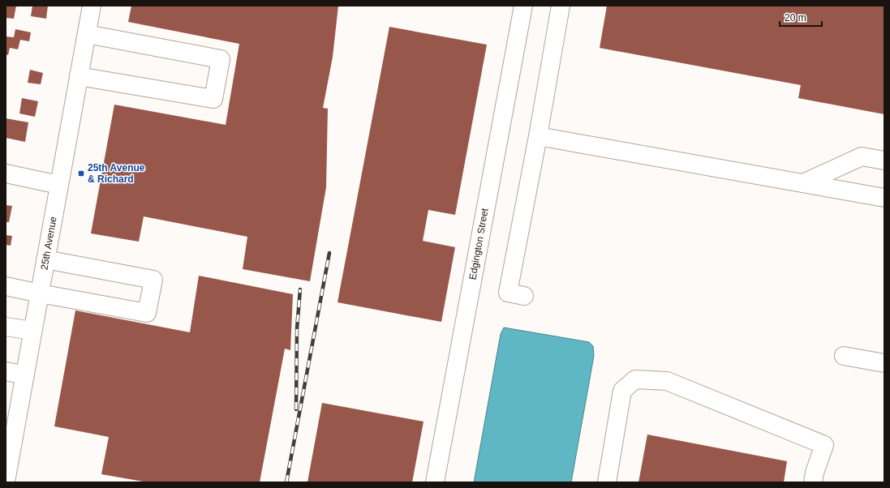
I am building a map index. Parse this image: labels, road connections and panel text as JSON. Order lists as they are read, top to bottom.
{
  "streets": {
    "street": ["25th Avenue", "Edgington Street"]
  },
  "places": {
    "transit": ["25th Avenue & Richard"]
  },
  "scale_bar": "20 m"
}
